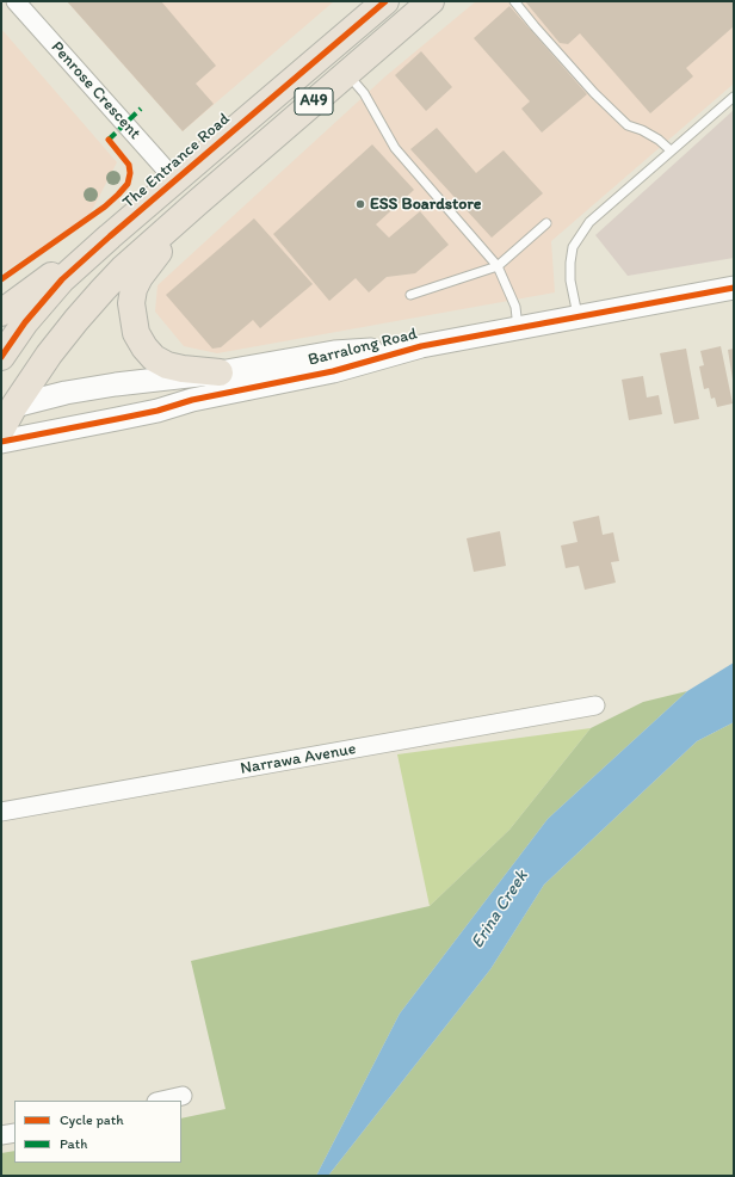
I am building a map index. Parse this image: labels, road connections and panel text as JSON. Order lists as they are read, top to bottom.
{
  "streets": {
    "highway": ["A49", "The Entrance Road"],
    "street": ["Penrose Crescent", "Barralong Road", "Narrawa Avenue"]
  },
  "crossings": [
    ["Penrose Crescent", "The Entrance Road"],
    ["A49", "Barralong Road"]
  ],
  "water": ["Erina Creek"],
  "places": ["ESS Boardstore"],
  "legend": ["Cycle path", "Path"]
}
